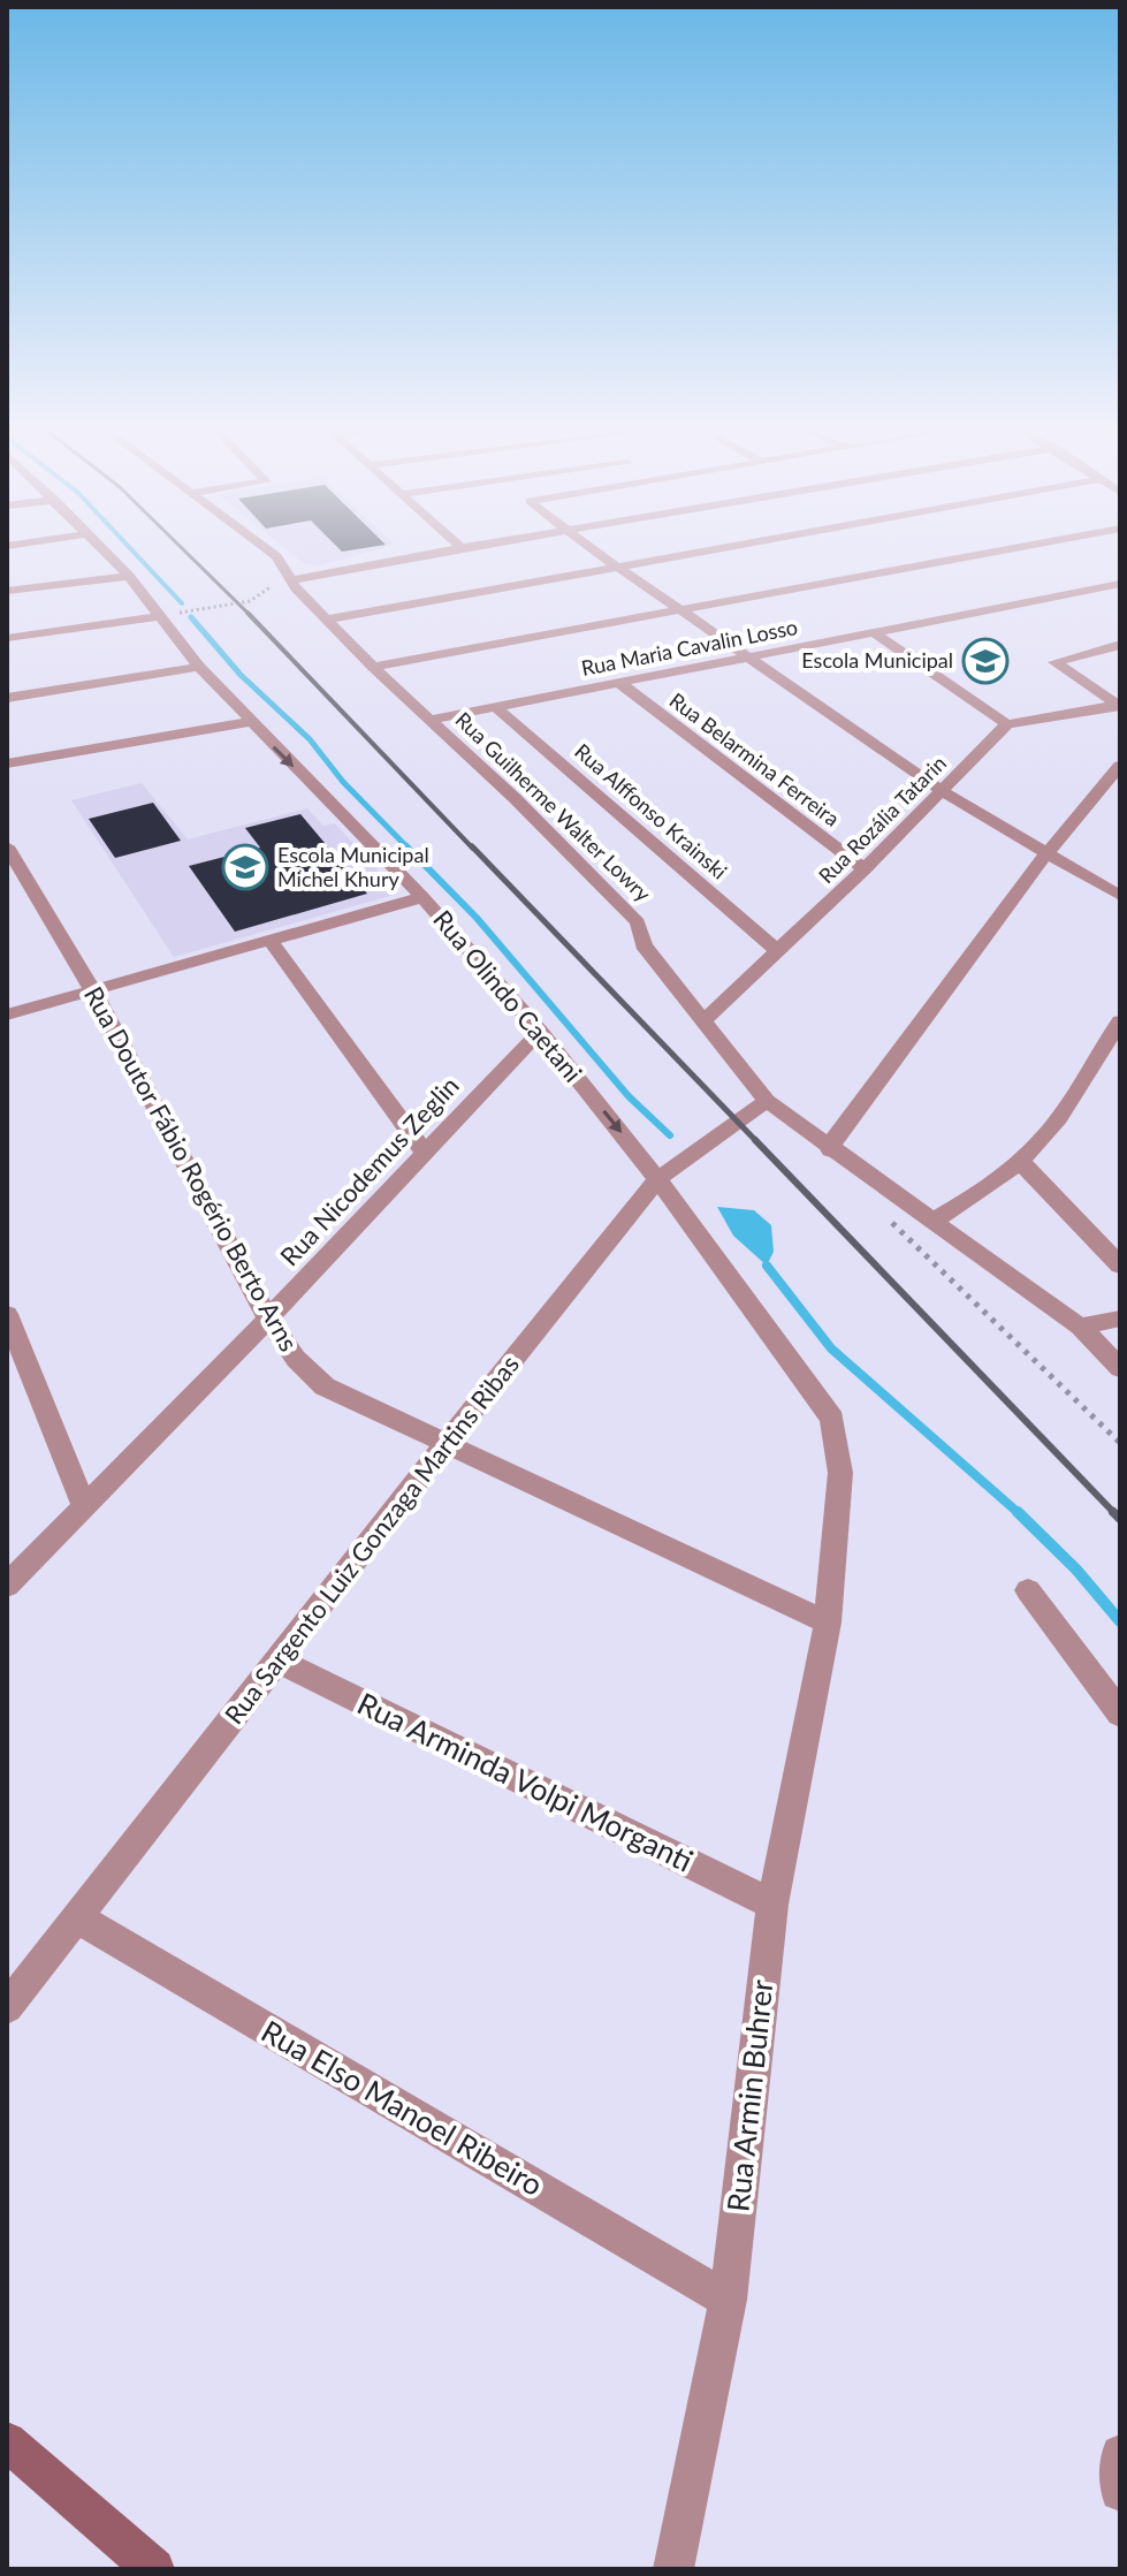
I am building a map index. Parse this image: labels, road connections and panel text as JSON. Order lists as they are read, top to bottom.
{
  "streets": {
    "street": [
      "Rua Maria Cavalin Losso",
      "Rua Belarmina Ferreira",
      "Rua Guilherme Walter Lowry",
      "Rua Alffonso Krainski",
      "Rua Rozália Tatarin",
      "Rua Olindo Caetani",
      "Rua Doutor Fábio Rogério Berto Arns",
      "Rua Nicodemus Zeglin",
      "Rua Sargento Luiz Gonzaga Martins Ribas",
      "Rua Arminda Volpi Morganti",
      "Rua Armin Buhrer",
      "Rua Elso Manoel Ribeiro"
    ]
  },
  "crossings": [
    ["Rua Maria Cavalin Losso", "Rua Belarmina Ferreira"],
    ["Rua Maria Cavalin Losso", "Rua Guilherme Walter Lowry"],
    ["Rua Maria Cavalin Losso", "Rua Alffonso Krainski"],
    ["Rua Belarmina Ferreira", "Rua Rozália Tatarin"],
    ["Rua Guilherme Walter Lowry", "Rua Rozália Tatarin"],
    ["Rua Guilherme Walter Lowry", "Rua Sargento Luiz Gonzaga Martins Ribas"],
    ["Rua Alffonso Krainski", "Rua Rozália Tatarin"],
    ["Rua Olindo Caetani", "Rua Doutor Fábio Rogério Berto Arns"],
    ["Rua Olindo Caetani", "Rua Nicodemus Zeglin"],
    ["Rua Olindo Caetani", "Rua Sargento Luiz Gonzaga Martins Ribas"],
    ["Rua Olindo Caetani", "Rua Armin Buhrer"],
    ["Rua Doutor Fábio Rogério Berto Arns", "Rua Nicodemus Zeglin"],
    ["Rua Doutor Fábio Rogério Berto Arns", "Rua Sargento Luiz Gonzaga Martins Ribas"],
    ["Rua Doutor Fábio Rogério Berto Arns", "Rua Armin Buhrer"],
    ["Rua Sargento Luiz Gonzaga Martins Ribas", "Rua Arminda Volpi Morganti"],
    ["Rua Sargento Luiz Gonzaga Martins Ribas", "Rua Elso Manoel Ribeiro"],
    ["Rua Arminda Volpi Morganti", "Rua Armin Buhrer"],
    ["Rua Armin Buhrer", "Rua Elso Manoel Ribeiro"]
  ],
  "places": {
    "school or university": ["Escola Municipal", "Escola Municipal Michel Khury"]
  }
}
